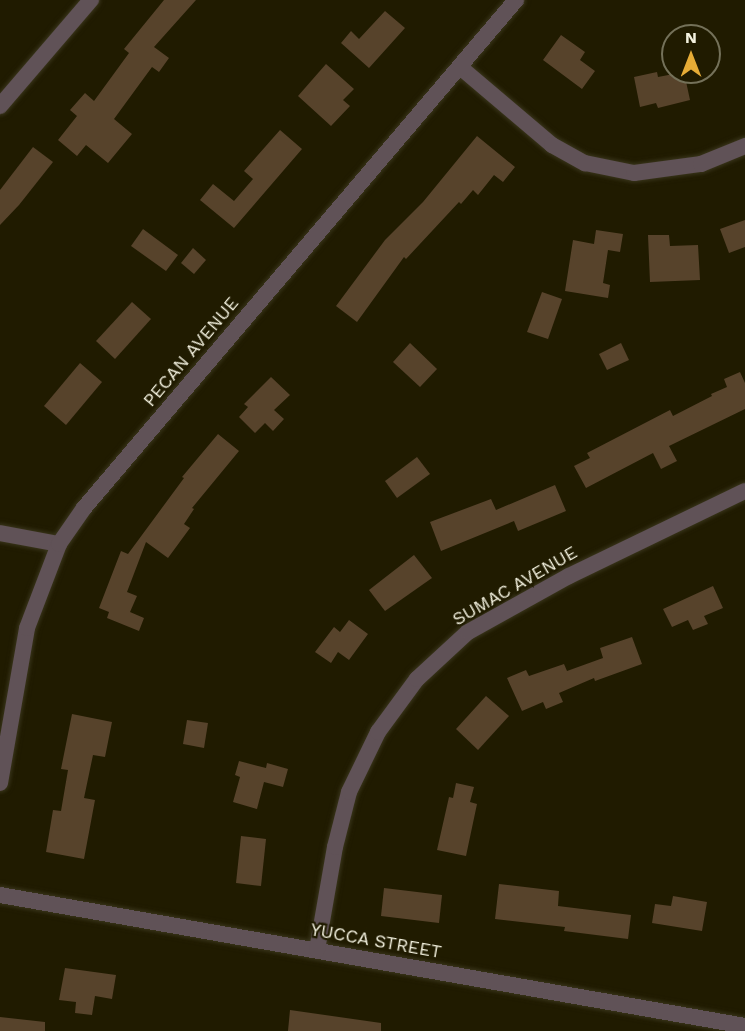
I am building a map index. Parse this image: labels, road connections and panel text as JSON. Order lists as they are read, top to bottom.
{
  "streets": {
    "street": ["PECAN AVENUE", "SUMAC AVENUE", "YUCCA STREET"]
  },
  "crossings": [
    ["SUMAC AVENUE", "YUCCA STREET"]
  ],
  "north": "top"
}
